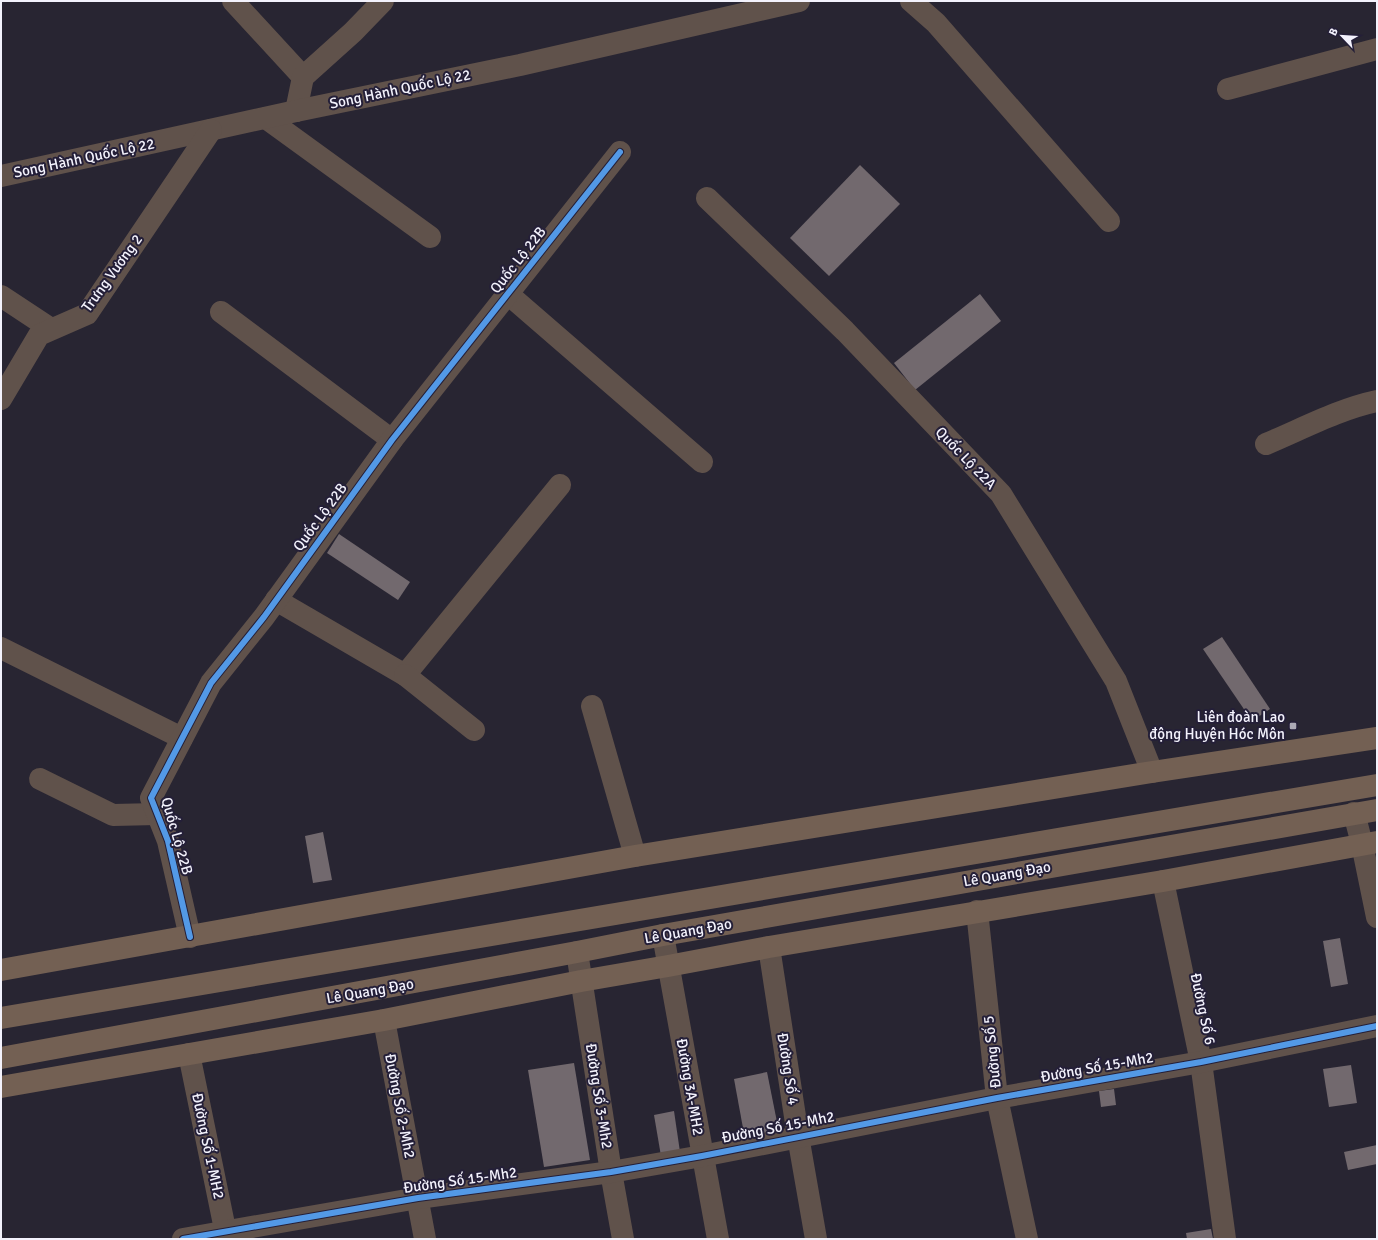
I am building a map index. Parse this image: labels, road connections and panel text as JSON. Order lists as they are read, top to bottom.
{
  "streets": {
    "highway": ["Lê Quang Đạo"],
    "street": [
      "Song Hành Quốc Lộ 22",
      "Quốc Lộ 22B",
      "Trưng Vương 2",
      "Quốc Lộ 22A",
      "Đường Số 6",
      "Đường Số 5",
      "Đường Số 15-Mh2",
      "Đường Số 4",
      "Đường 3A-MH2",
      "Đường Số 3-Mh2",
      "Đường Số 2-Mh2",
      "Đường Số 1-MH2"
    ]
  },
  "crossings": [
    ["Song Hành Quốc Lộ 22", "Trưng Vương 2"],
    ["Lê Quang Đạo", "Đường Số 6"],
    ["Lê Quang Đạo", "Đường Số 5"],
    ["Lê Quang Đạo", "Đường Số 4"],
    ["Lê Quang Đạo", "Đường 3A-MH2"],
    ["Lê Quang Đạo", "Đường Số 3-Mh2"],
    ["Lê Quang Đạo", "Đường Số 2-Mh2"],
    ["Lê Quang Đạo", "Đường Số 1-MH2"],
    ["Đường Số 6", "Đường Số 15-Mh2"],
    ["Đường Số 5", "Đường Số 15-Mh2"],
    ["Đường Số 15-Mh2", "Đường Số 4"],
    ["Đường Số 15-Mh2", "Đường 3A-MH2"],
    ["Đường Số 15-Mh2", "Đường Số 3-Mh2"],
    ["Đường Số 15-Mh2", "Đường Số 2-Mh2"],
    ["Đường Số 15-Mh2", "Đường Số 1-MH2"]
  ],
  "places": {
    "transit": ["Liên đoàn Lao động Huyện Hóc Môn"]
  },
  "north": "top left"
}
